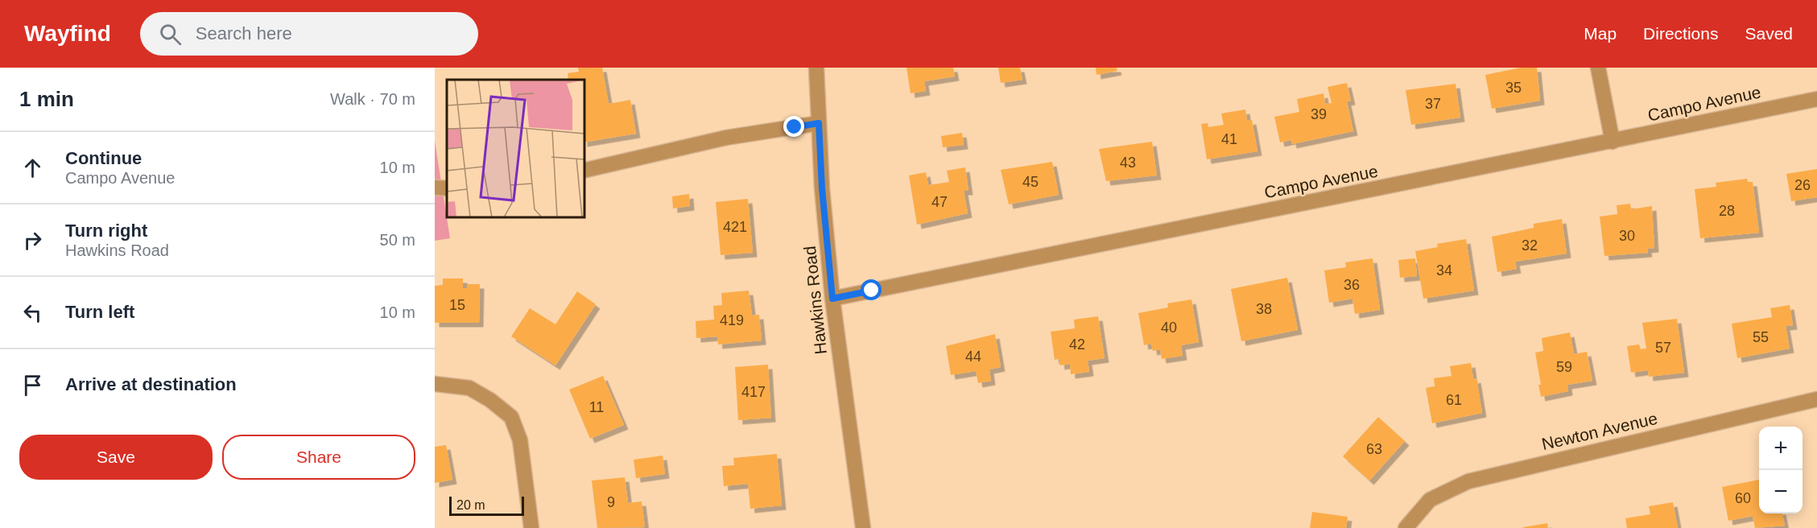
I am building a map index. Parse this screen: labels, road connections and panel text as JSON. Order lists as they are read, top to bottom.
{
  "streets": {
    "street": ["Campo Avenue", "Hawkins Road", "Newton Avenue"]
  },
  "crossings": [
    ["Campo Avenue", "Hawkins Road"]
  ],
  "house_numbers": [
    "35",
    "37",
    "39",
    "41",
    "43",
    "45",
    "26",
    "47",
    "28",
    "421",
    "30",
    "32",
    "34",
    "36",
    "15",
    "38",
    "419",
    "40",
    "55",
    "42",
    "57",
    "44",
    "59",
    "417",
    "61",
    "11",
    "63",
    "60",
    "9"
  ],
  "scale_bar": "20 m",
  "page": {
    "header": "Wayfind",
    "search": "Search here",
    "nav": ["Map", "Directions", "Saved"],
    "heading": ["1 min", "Walk · 70 m"],
    "list": [
      ["Continue", "Campo Avenue", "10 m"],
      ["Turn right", "Hawkins Road", "50 m"],
      ["Turn left", "10 m"],
      "Arrive at destination"
    ],
    "buttons": ["Save", "Share"],
    "map_buttons": ["+", "−"],
    "scale": "20 m"
  }
}
